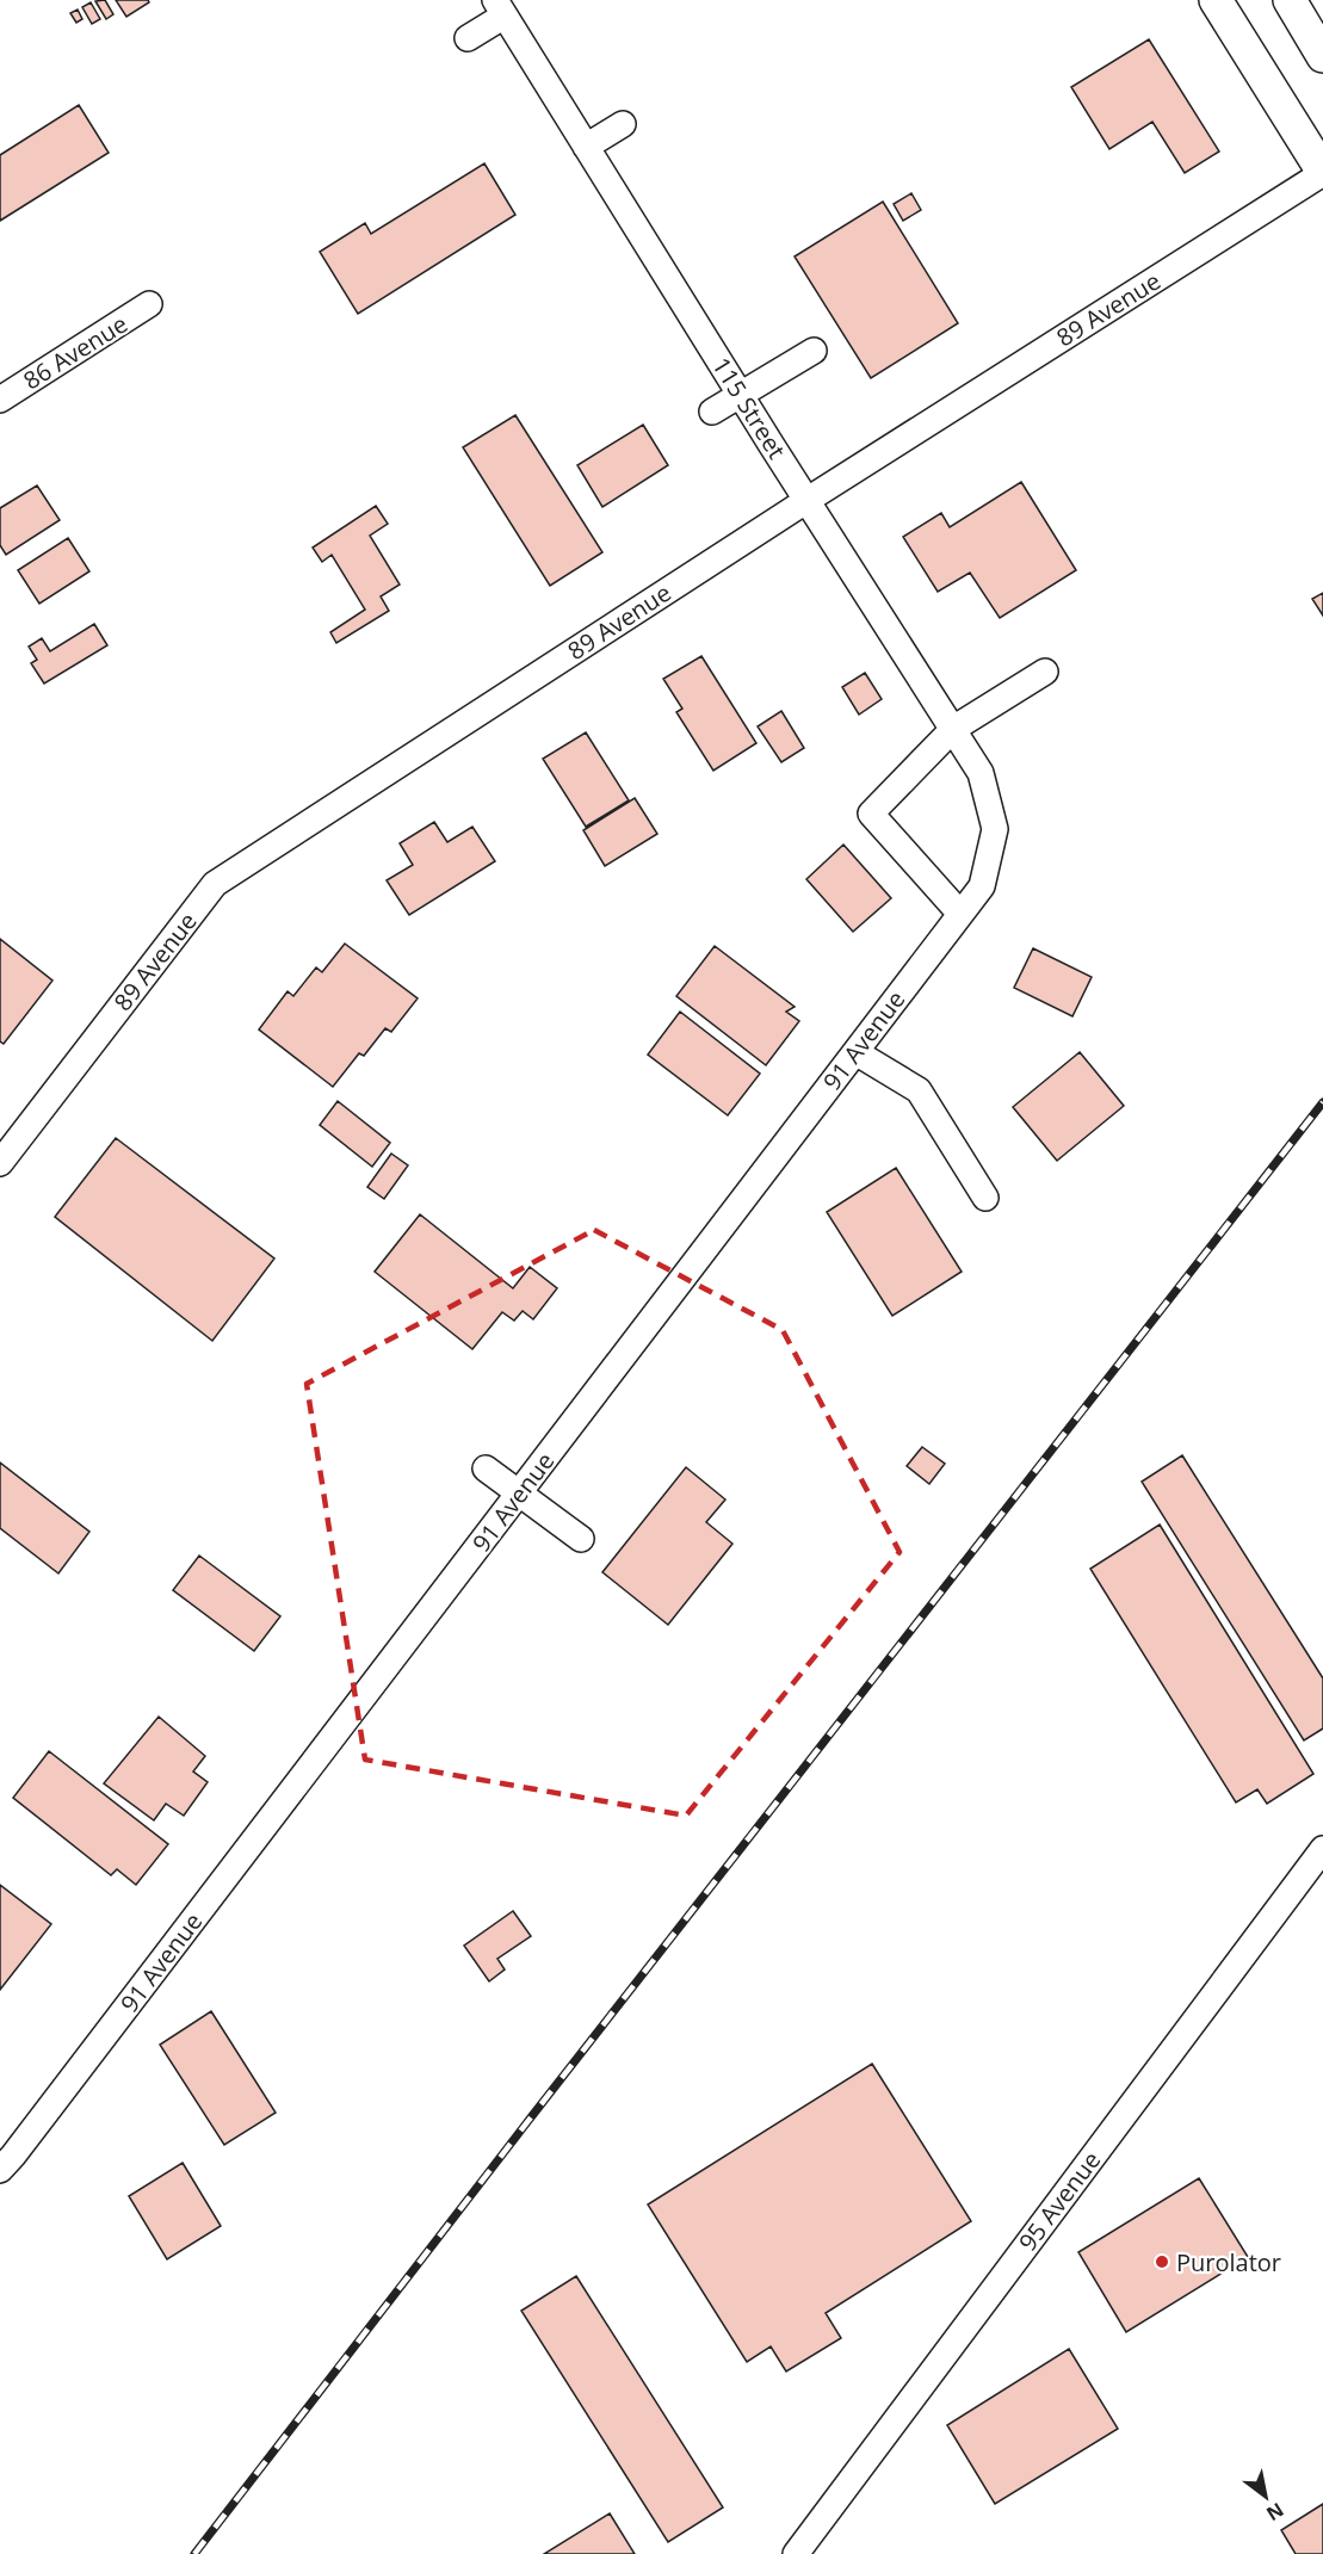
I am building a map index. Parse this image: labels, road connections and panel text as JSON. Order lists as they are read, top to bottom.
{
  "streets": {
    "street": [
      "89 Avenue",
      "86 Avenue",
      "115 Street",
      "91 Avenue",
      "95 Avenue"
    ]
  },
  "crossings": [
    ["89 Avenue", "115 Street"],
    ["115 Street", "91 Avenue"]
  ],
  "places": ["Purolator"],
  "north": "bottom right"
}
